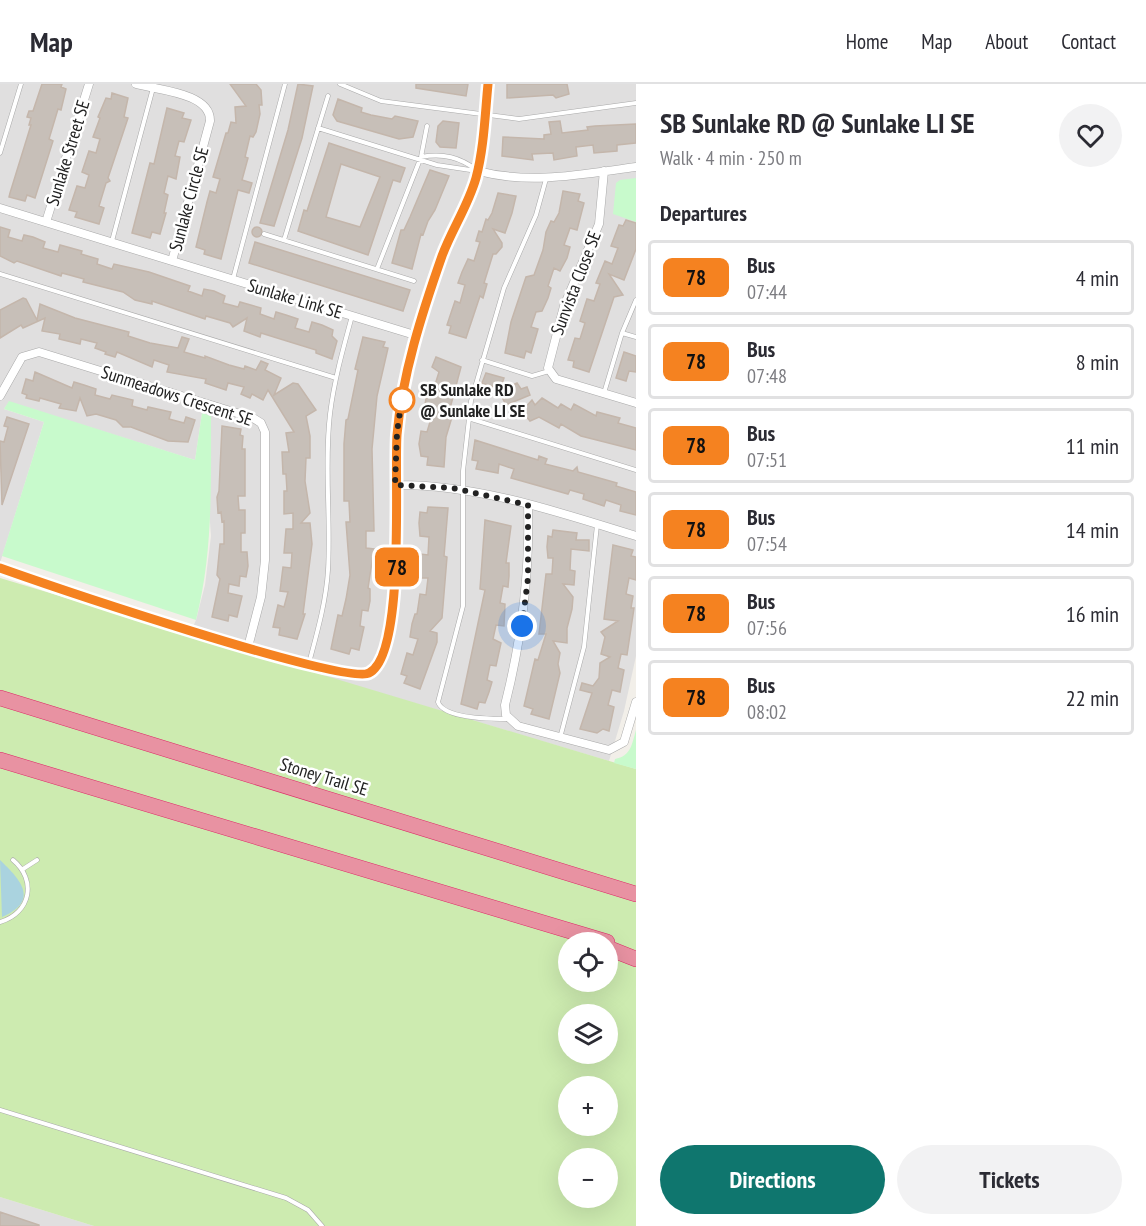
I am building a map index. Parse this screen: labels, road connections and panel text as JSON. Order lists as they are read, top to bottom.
{
  "streets": {
    "highway": ["Stoney Trail SE"],
    "street": [
      "Sunlake Street SE",
      "Sunlake Circle SE",
      "Sunvista Close SE",
      "Sunlake Link SE",
      "Sunmeadows Crescent SE"
    ]
  },
  "crossings": [
    ["Sunlake Street SE", "Sunlake Circle SE"],
    ["Sunlake Circle SE", "Sunlake Link SE"]
  ],
  "places": ["SB Sunlake RD @ Sunlake LI SE"],
  "lines": ["bus line 78"],
  "page": {
    "header": "Map",
    "nav": [
      "Home",
      "Map",
      "About",
      "Contact"
    ],
    "on_map": "78",
    "heading": [
      ["SB Sunlake RD @ Sunlake LI SE", "Walk · 4 min · 250 m"],
      "Departures"
    ],
    "list": [
      {
        "mark": "78",
        "name": "Bus",
        "note": "07:44",
        "value": "4 min"
      },
      {
        "mark": "78",
        "name": "Bus",
        "note": "07:48",
        "value": "8 min"
      },
      {
        "mark": "78",
        "name": "Bus",
        "note": "07:51",
        "value": "11 min"
      },
      {
        "mark": "78",
        "name": "Bus",
        "note": "07:54",
        "value": "14 min"
      },
      {
        "mark": "78",
        "name": "Bus",
        "note": "07:56",
        "value": "16 min"
      },
      {
        "mark": "78",
        "name": "Bus",
        "note": "08:02",
        "value": "22 min"
      }
    ],
    "map_buttons": ["+", "−"],
    "buttons": ["Directions", "Tickets"]
  }
}
